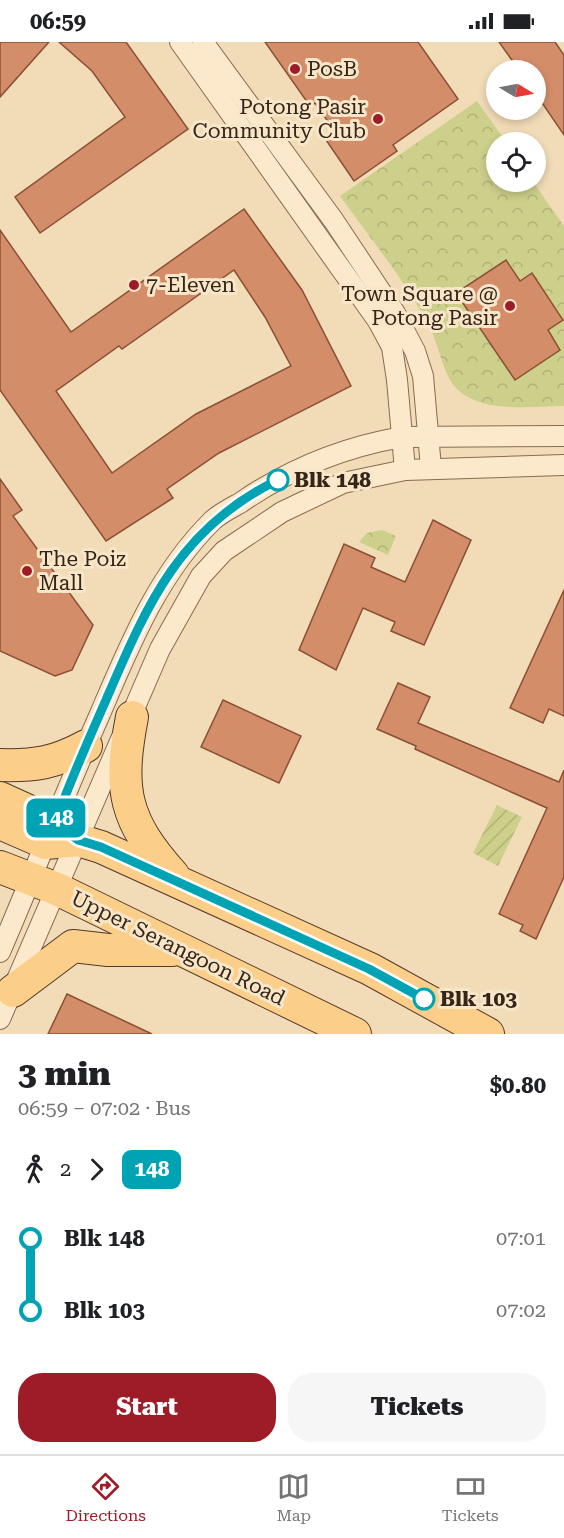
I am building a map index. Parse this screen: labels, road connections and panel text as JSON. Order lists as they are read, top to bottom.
{
  "streets": {
    "main road": ["Upper Serangoon Road"]
  },
  "places": [
    "PosB",
    "Potong Pasir Community Club",
    "7-Eleven",
    "Town Square @ Potong Pasir",
    "Blk 148",
    "The Poiz Mall",
    "Blk 103"
  ],
  "lines": ["bus line 148"],
  "north": "right",
  "page": {
    "status": "06:59",
    "on_map": "148",
    "heading": ["3 min", "06:59 – 07:02 · Bus", "$0.80"],
    "legs": ["2", "148"],
    "list": [
      {
        "name": "Blk 148",
        "value": "07:01"
      },
      {
        "name": "Blk 103",
        "value": "07:02"
      }
    ],
    "buttons": ["Start", "Tickets"],
    "tabs": ["Directions", "Map", "Tickets"]
  }
}
